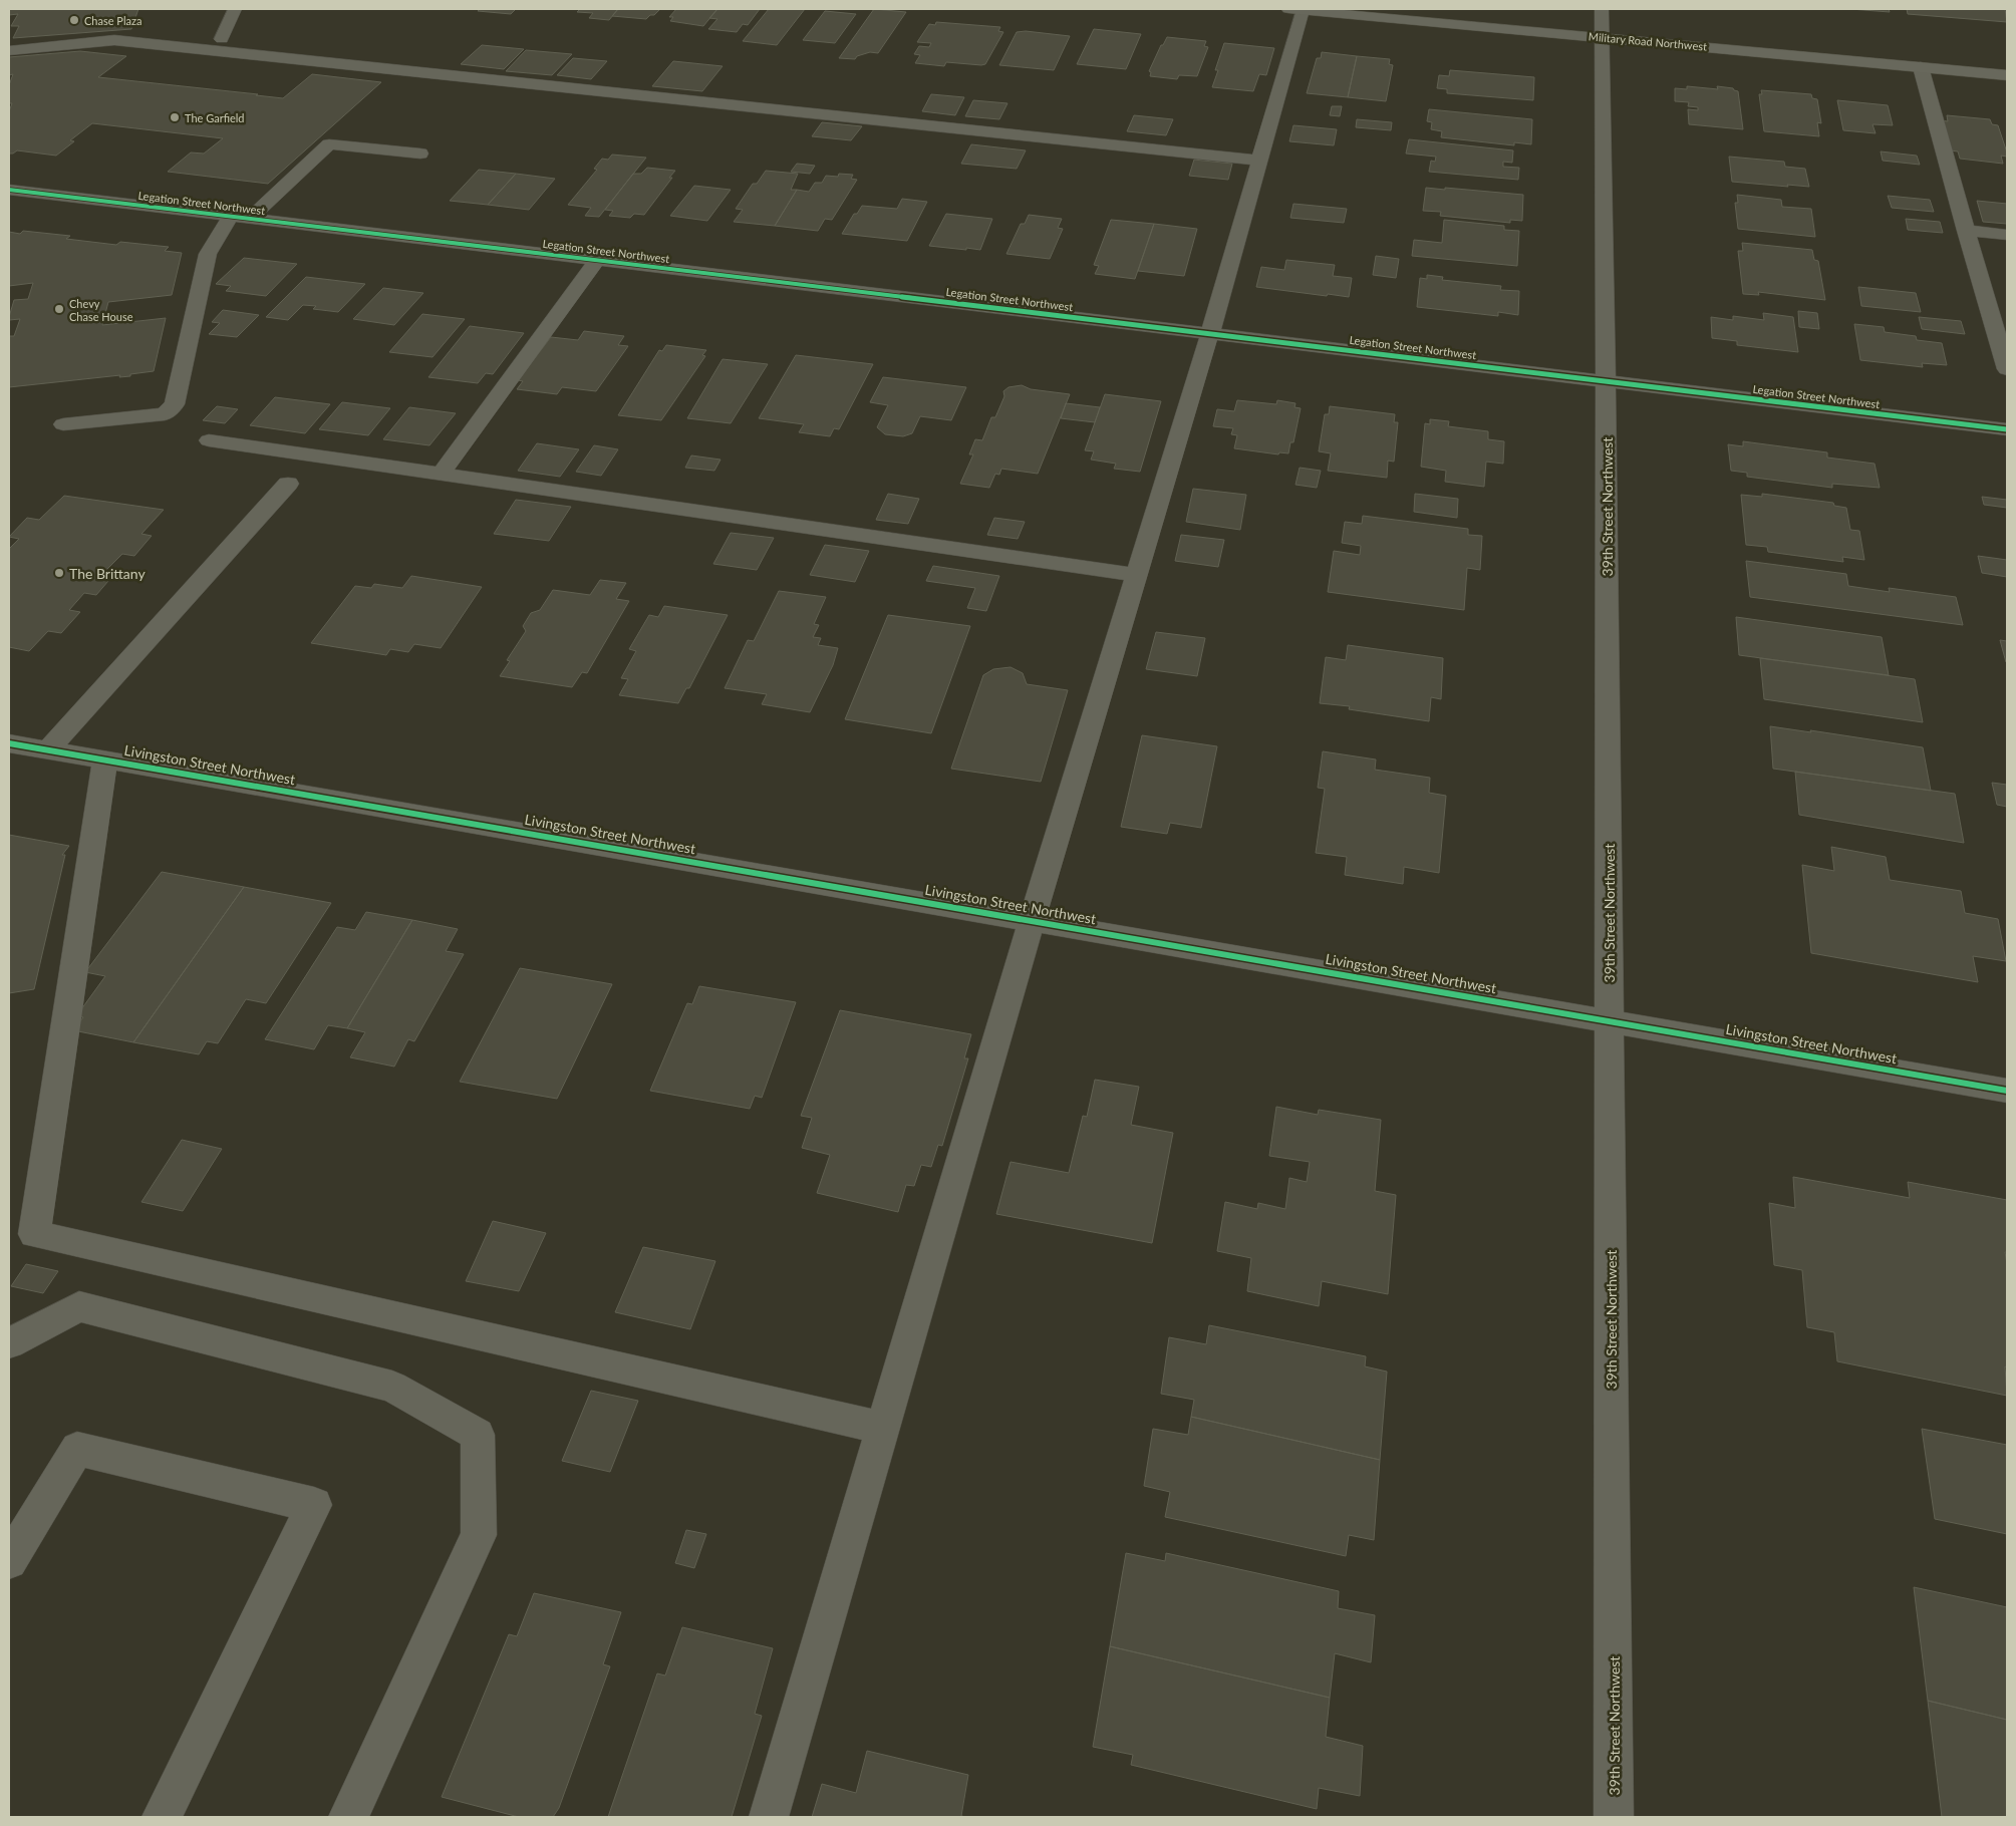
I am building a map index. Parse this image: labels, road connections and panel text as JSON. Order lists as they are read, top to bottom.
{
  "streets": {
    "main road": ["Military Road Northwest"],
    "street": ["Legation Street Northwest", "39th Street Northwest", "Livingston Street Northwest"]
  },
  "crossings": [
    ["Military Road Northwest", "39th Street Northwest"],
    ["Legation Street Northwest", "39th Street Northwest"],
    ["39th Street Northwest", "Livingston Street Northwest"]
  ],
  "places": [
    "Chase Plaza",
    "The Garfield",
    "Chevy Chase House",
    "The Brittany"
  ]
}
